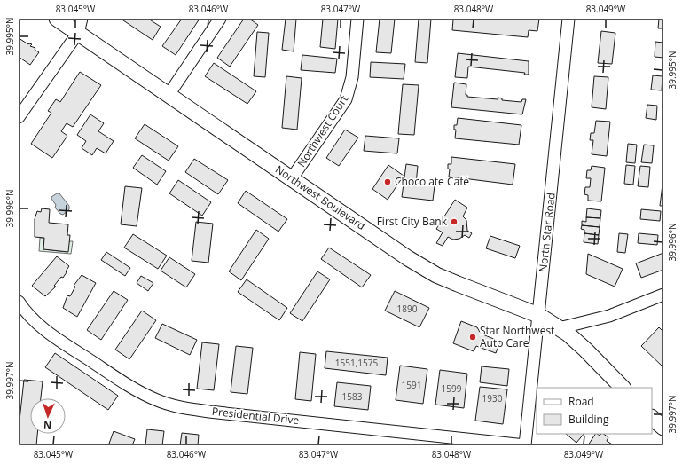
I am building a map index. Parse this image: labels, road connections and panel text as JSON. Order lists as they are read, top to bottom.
{
  "streets": {
    "main road": ["Northwest Boulevard"],
    "street": ["Northwest Court", "North Star Road", "Presidential Drive"]
  },
  "crossings": [
    ["Northwest Court", "Northwest Boulevard"],
    ["Northwest Boulevard", "North Star Road"],
    ["North Star Road", "Presidential Drive"]
  ],
  "places": ["Chocolate Café", "First City Bank", "Star Northwest Auto Care"],
  "house_numbers": [
    "1890",
    "1551,1575",
    "1591",
    "1599",
    "1583",
    "1930"
  ],
  "legend": ["Road", "Building"],
  "north": "bottom",
  "coordinates": [
    "83.045°W",
    "83.046°W",
    "83.047°W",
    "83.048°W",
    "83.049°W",
    "39.995°N",
    "39.996°N",
    "39.997°N"
  ]
}
